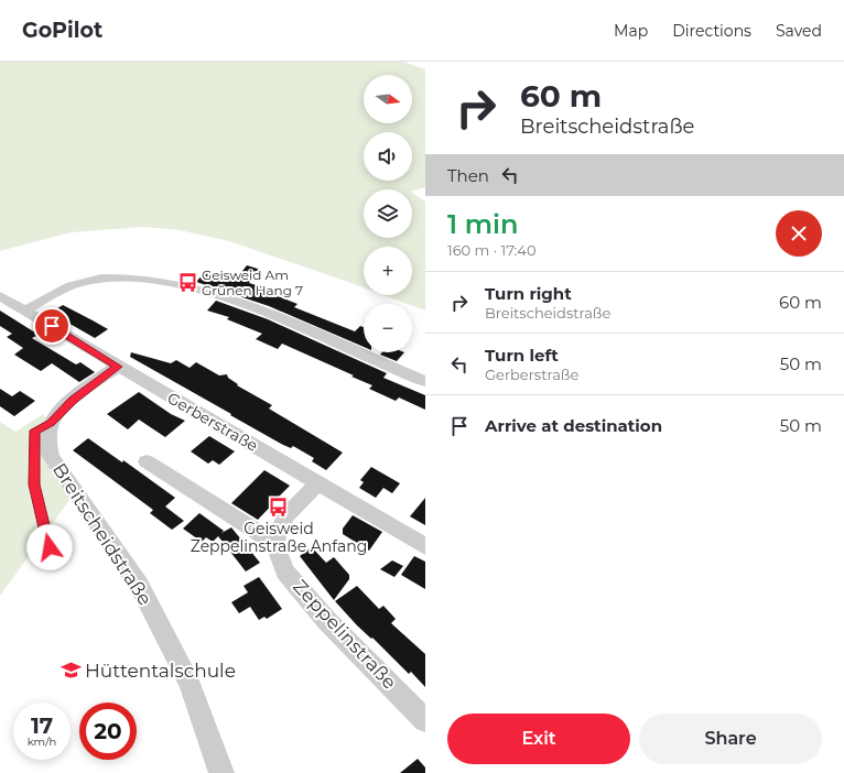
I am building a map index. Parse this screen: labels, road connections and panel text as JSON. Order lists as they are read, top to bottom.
{
  "streets": {
    "street": ["Gerberstraße", "Breitscheidstraße", "Zeppelinstraße"]
  },
  "places": {
    "bus stop": ["Geisweid Am Grünen Hang 7", "Geisweid Zeppelinstraße Anfang"],
    "school or university": ["Hüttentalschule"]
  },
  "north": "right",
  "page": {
    "header": "GoPilot",
    "nav": ["Map", "Directions", "Saved"],
    "turn": ["60 m", "Breitscheidstraße"],
    "map_buttons": ["+", "−"],
    "then": "Then",
    "heading": ["1 min", "160 m · 17:40"],
    "list": [
      {
        "name": "Turn right",
        "note": "Breitscheidstraße",
        "value": "60 m"
      },
      {
        "name": "Turn left",
        "note": "Gerberstraße",
        "value": "50 m"
      },
      {
        "name": "Arrive at destination",
        "value": "50 m"
      }
    ],
    "speed": "17 km/h",
    "limit": "20",
    "buttons": ["Exit", "Share"]
  }
}
